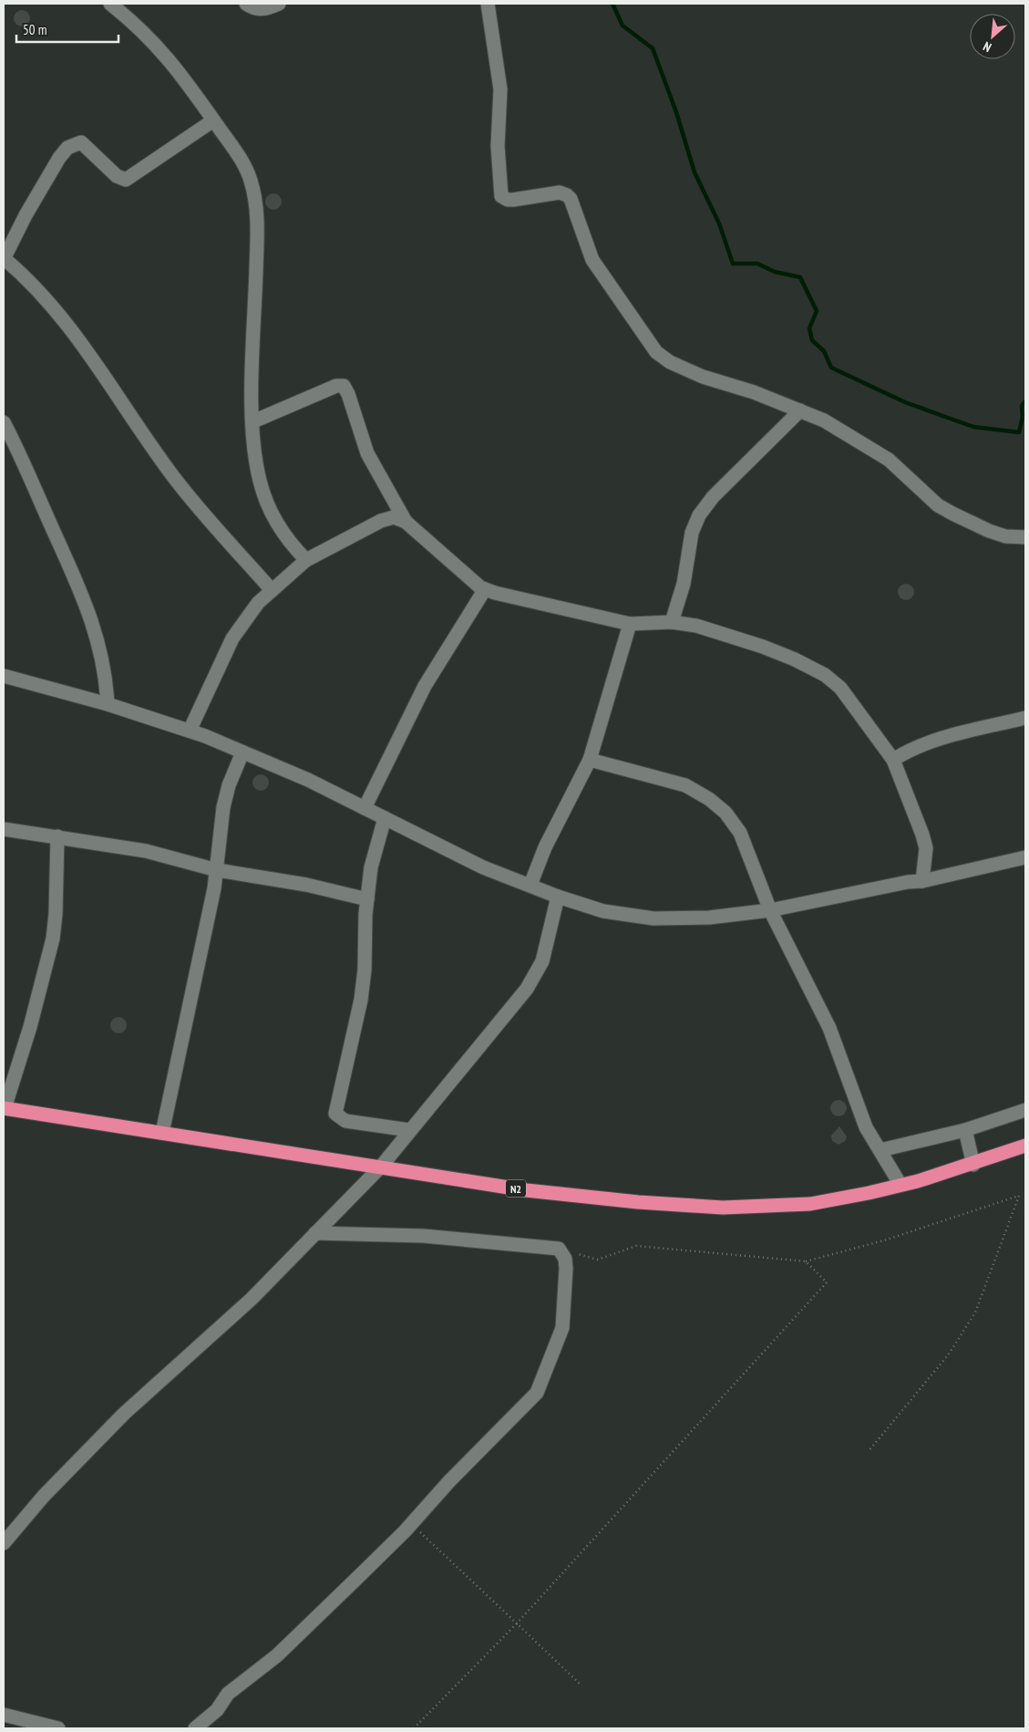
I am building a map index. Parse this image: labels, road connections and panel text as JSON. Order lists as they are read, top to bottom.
{
  "streets": {
    "highway": ["N2"]
  },
  "scale_bar": "50 m",
  "north": "bottom left"
}
